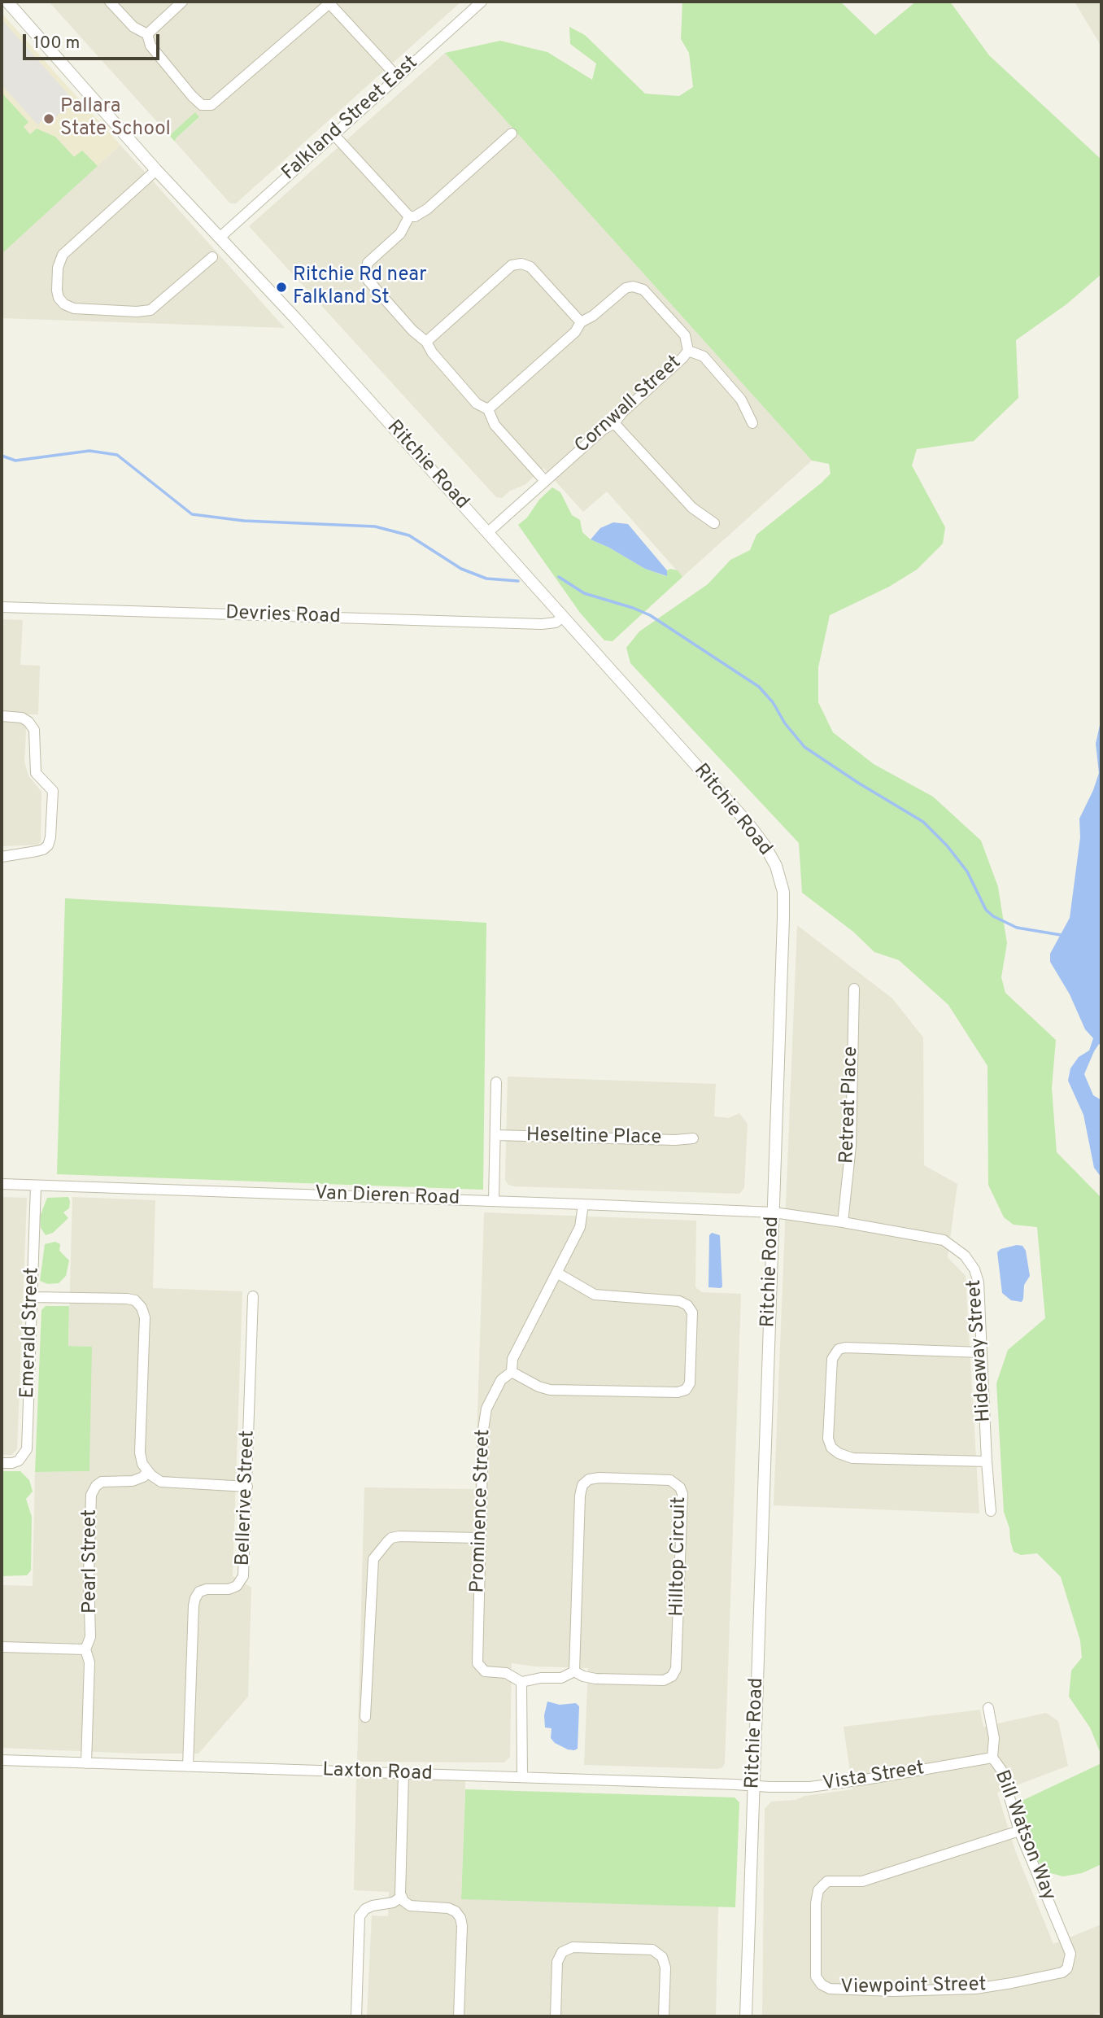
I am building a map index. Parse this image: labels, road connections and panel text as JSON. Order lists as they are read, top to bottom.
{
  "streets": {
    "street": [
      "Falkland Street East",
      "Cornwall Street",
      "Ritchie Road",
      "Devries Road",
      "Retreat Place",
      "Heseltine Place",
      "Van Dieren Road",
      "Emerald Street",
      "Hideaway Street",
      "Bellerive Street",
      "Prominence Street",
      "Hilltop Circuit",
      "Pearl Street",
      "Laxton Road",
      "Vista Street",
      "Bill Watson Way",
      "Viewpoint Street"
    ]
  },
  "crossings": [
    ["Falkland Street East", "Ritchie Road"],
    ["Cornwall Street", "Ritchie Road"],
    ["Ritchie Road", "Devries Road"],
    ["Ritchie Road", "Van Dieren Road"],
    ["Ritchie Road", "Hideaway Street"],
    ["Ritchie Road", "Laxton Road"],
    ["Ritchie Road", "Vista Street"],
    ["Retreat Place", "Hideaway Street"],
    ["Van Dieren Road", "Emerald Street"],
    ["Van Dieren Road", "Hideaway Street"],
    ["Van Dieren Road", "Prominence Street"],
    ["Bellerive Street", "Laxton Road"],
    ["Prominence Street", "Hilltop Circuit"],
    ["Pearl Street", "Laxton Road"],
    ["Laxton Road", "Vista Street"],
    ["Vista Street", "Bill Watson Way"],
    ["Bill Watson Way", "Viewpoint Street"]
  ],
  "places": ["Pallara State School", "Ritchie Rd near Falkland St"],
  "scale_bar": "100 m"
}
